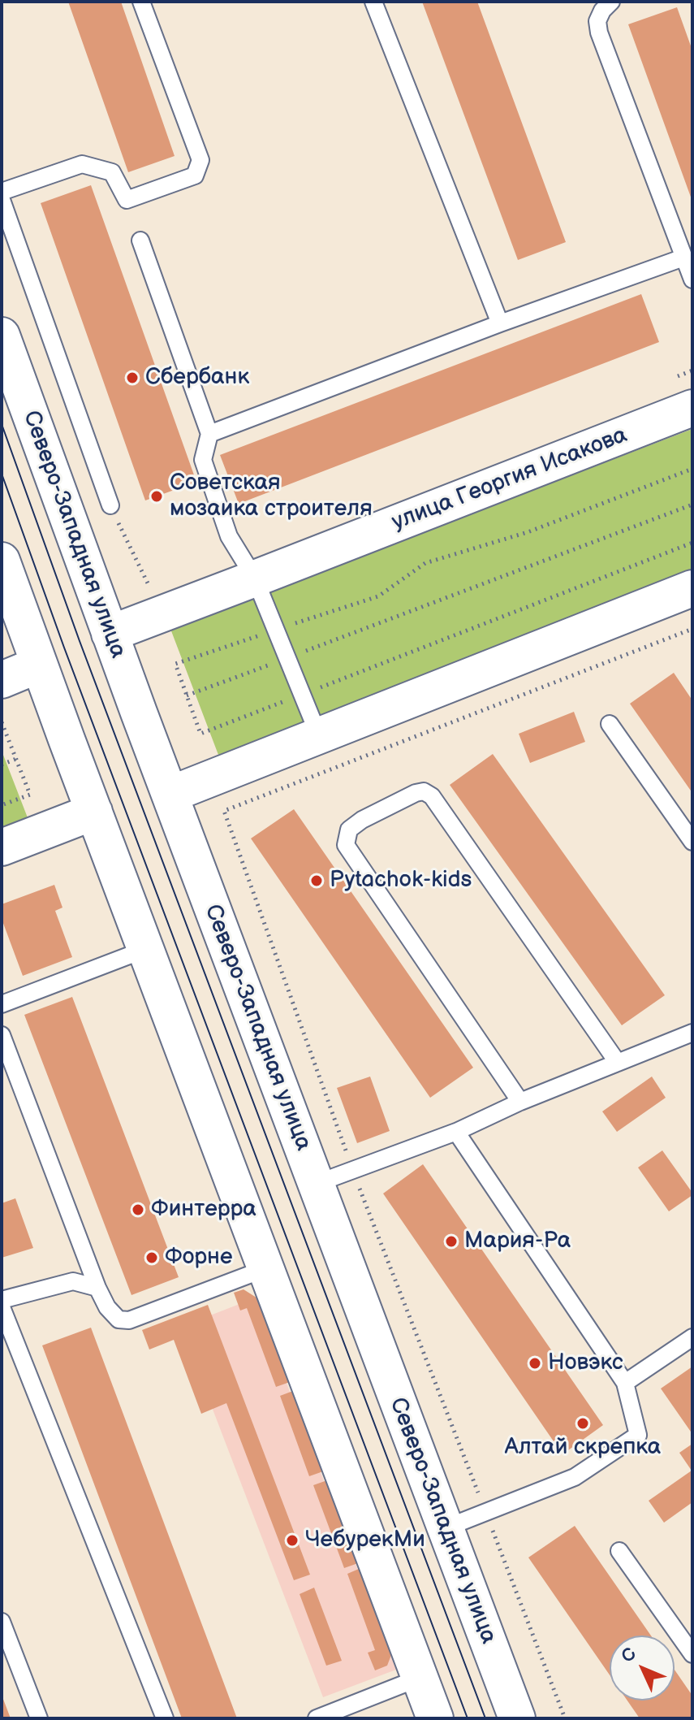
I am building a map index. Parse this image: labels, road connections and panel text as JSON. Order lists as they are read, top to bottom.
{
  "streets": {
    "main road": ["улица Георгия Исакова", "Северо-Западная улица"]
  },
  "crossings": [
    ["улица Георгия Исакова", "Северо-Западная улица"]
  ],
  "places": [
    "Сбербанк",
    "Советская мозаика строителя",
    "Pytachok-kids",
    "Финтерра",
    "Мария-Ра",
    "Форне",
    "Новэкс",
    "Алтай скрепка",
    "ЧебурекМи"
  ],
  "north": "top left"
}
